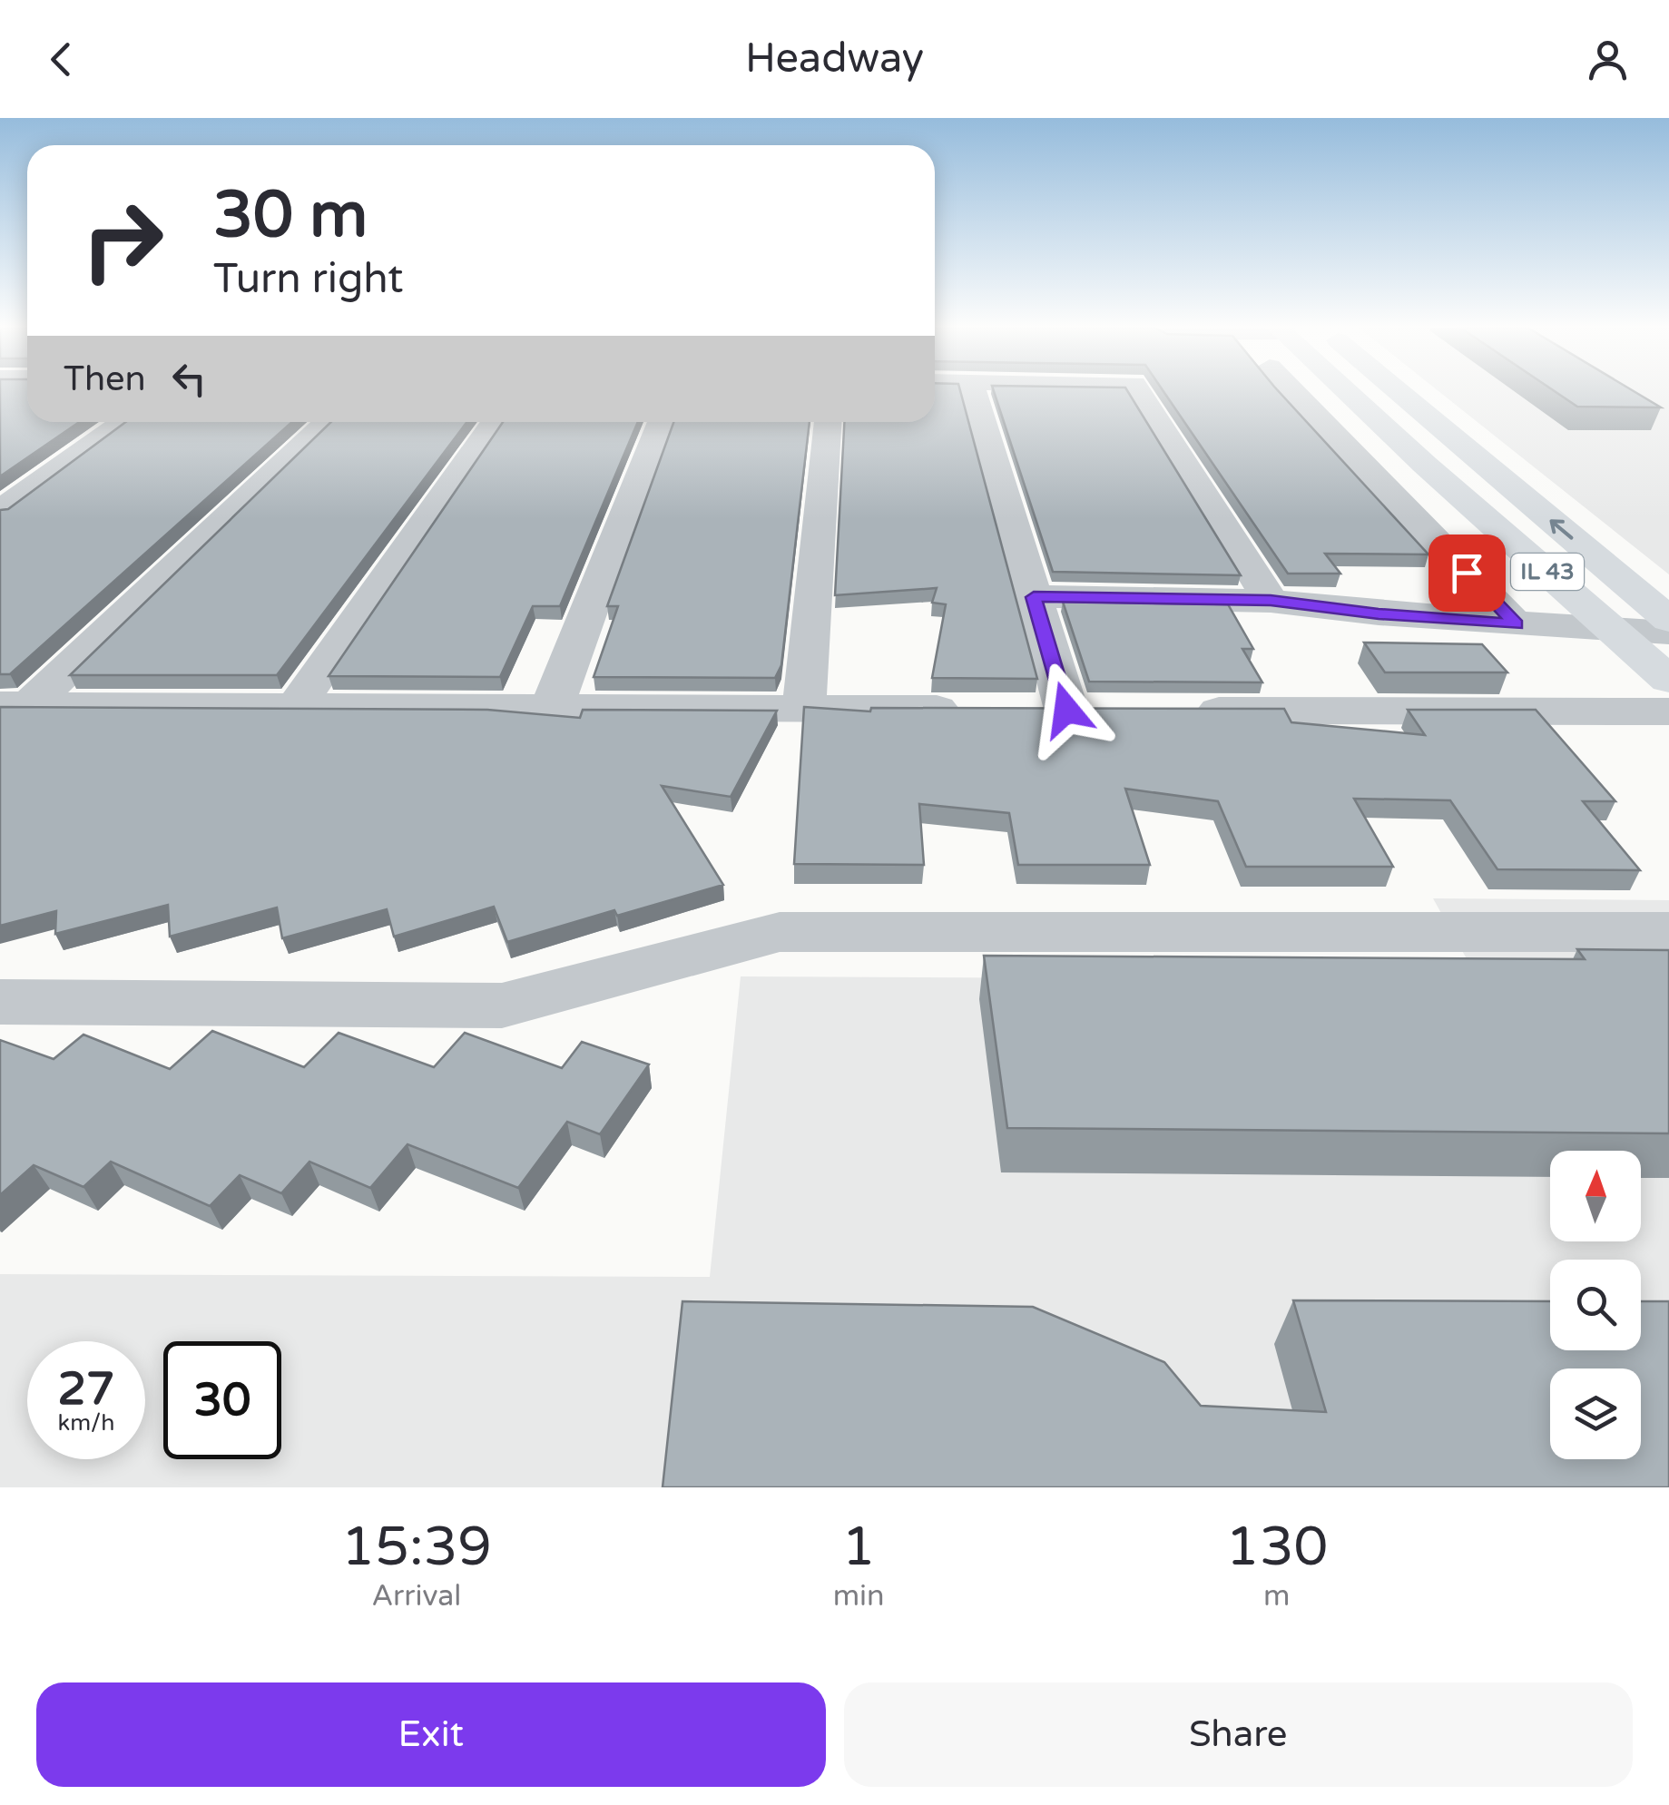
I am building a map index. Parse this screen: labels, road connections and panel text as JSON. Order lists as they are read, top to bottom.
{
  "streets": {
    "main road": ["IL 43"]
  },
  "north": "top",
  "page": {
    "header": "Headway",
    "turn": ["30 m", "Turn right"],
    "then": "Then",
    "speed": "27 km/h",
    "limit": "30",
    "eta": [
      "15:39",
      "Arrival",
      "1",
      "min",
      "130",
      "m"
    ],
    "buttons": ["Exit", "Share"]
  }
}
